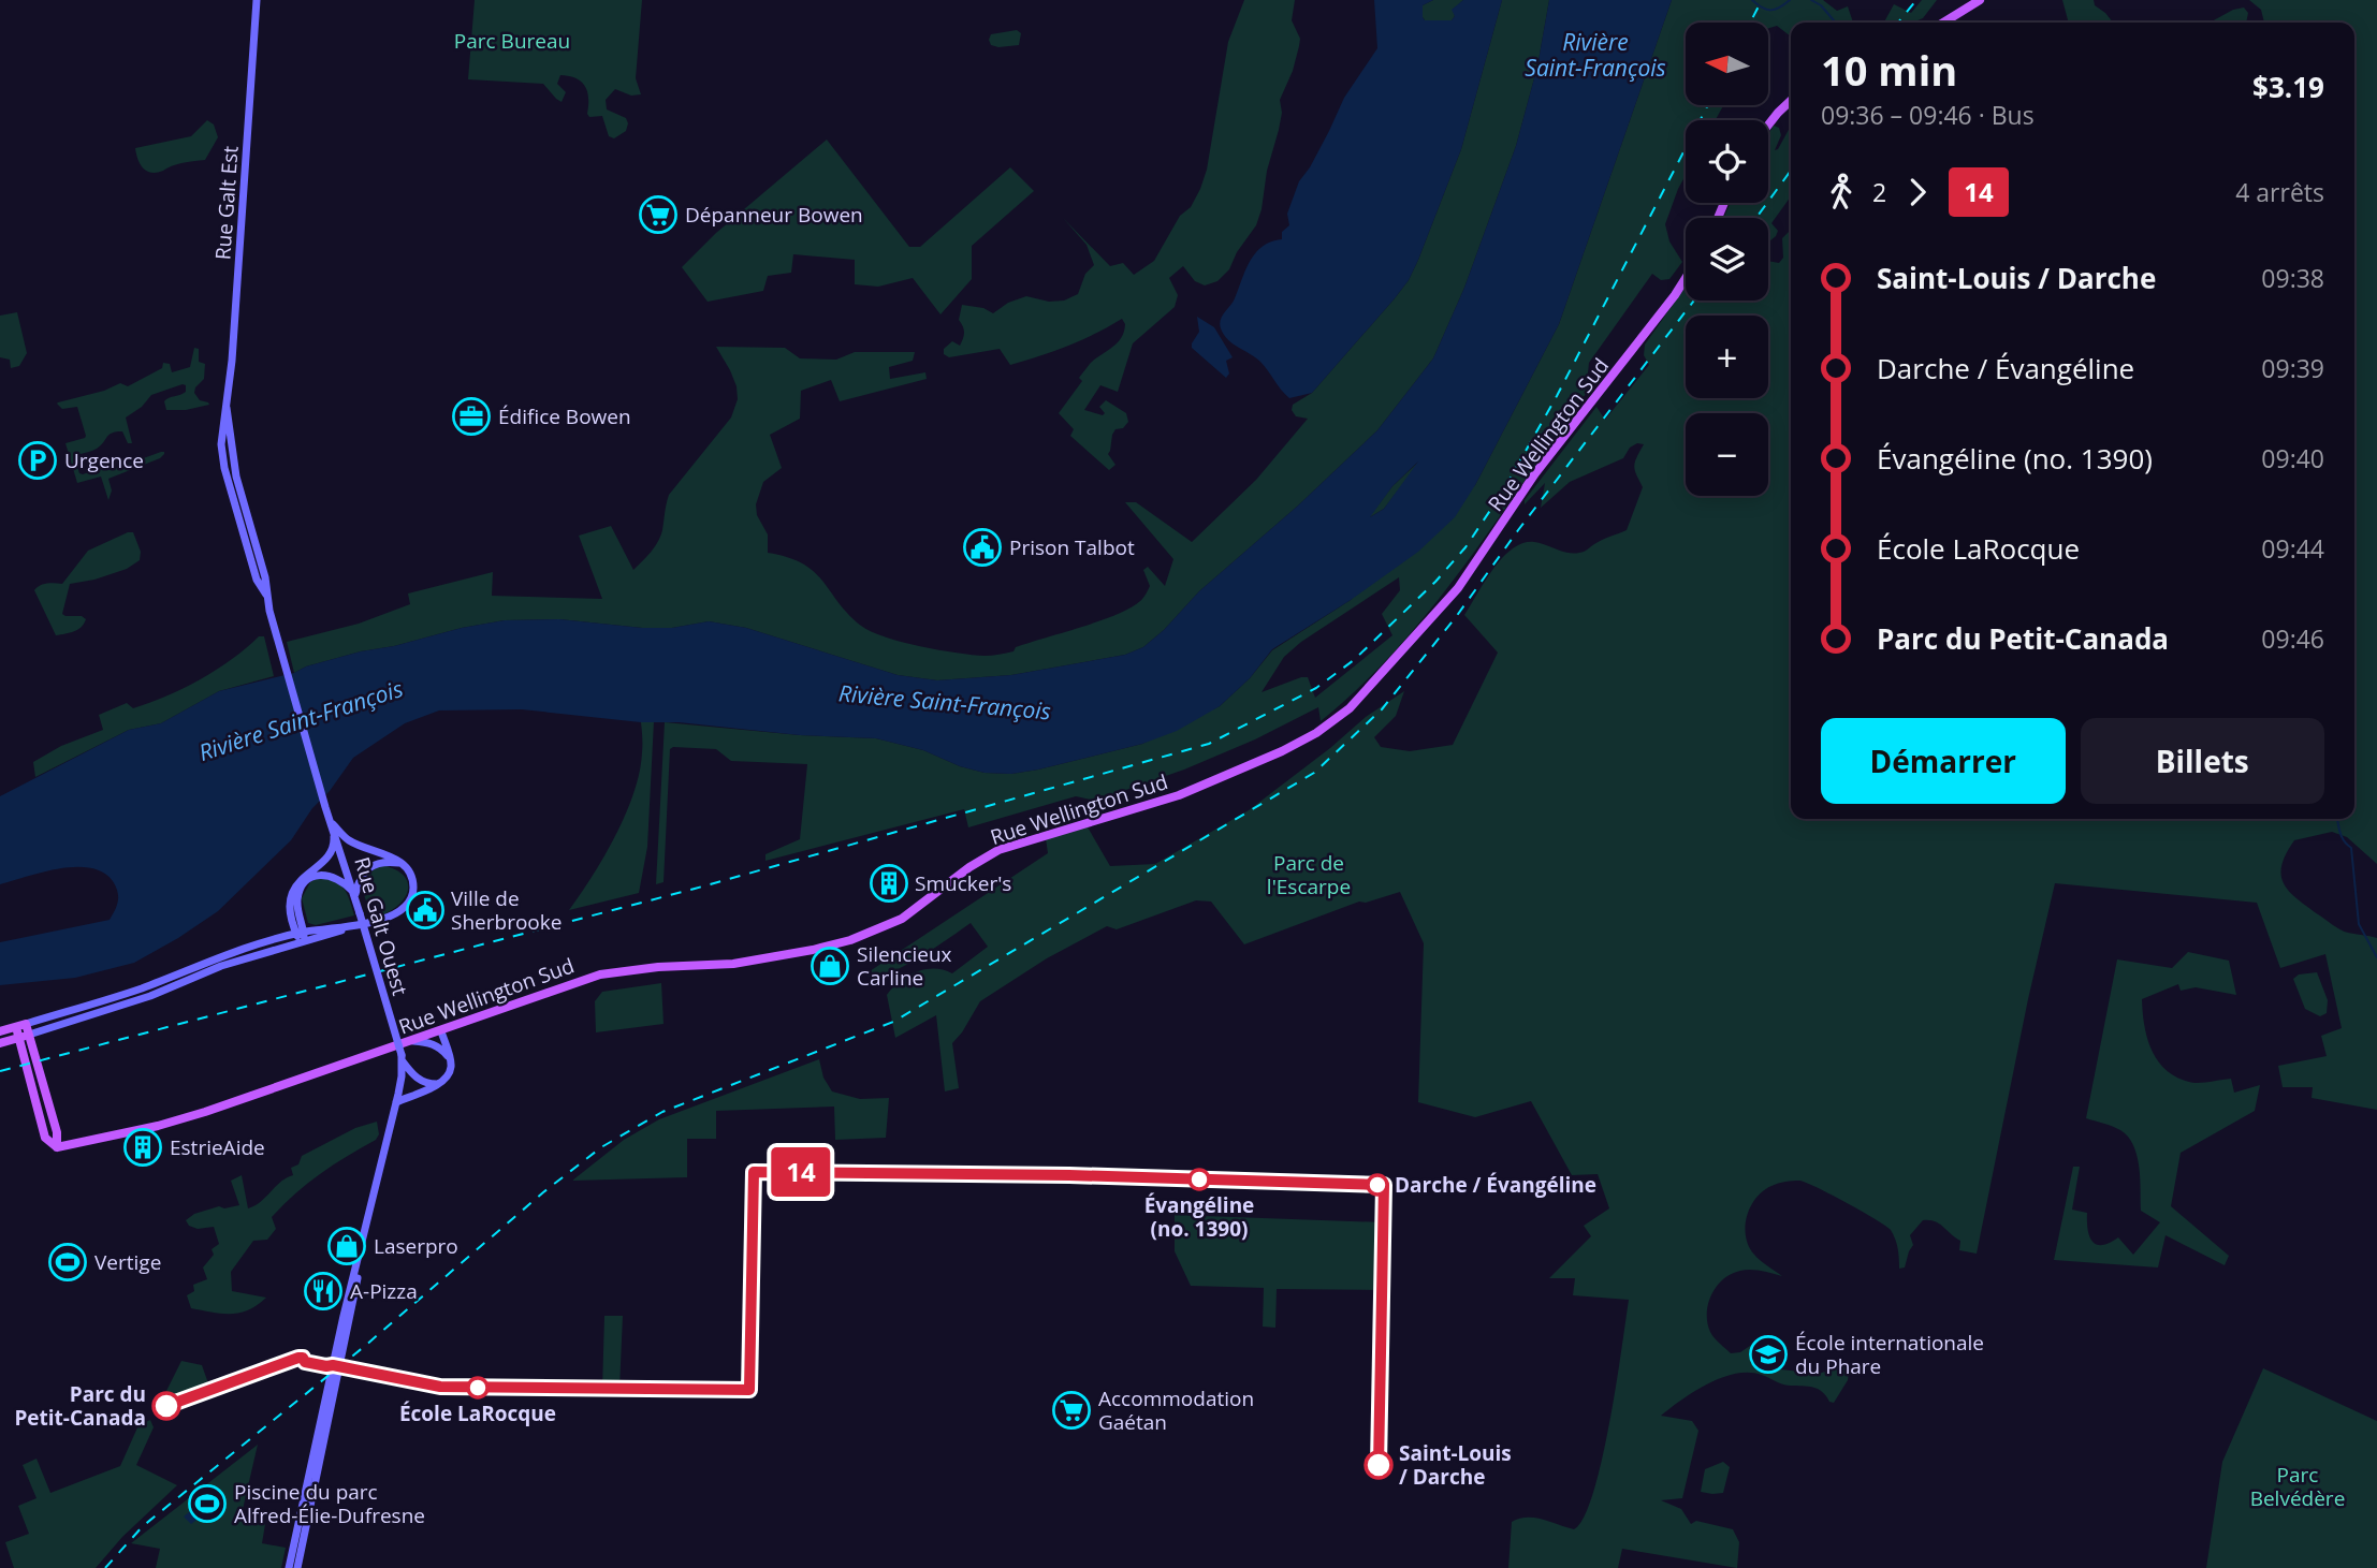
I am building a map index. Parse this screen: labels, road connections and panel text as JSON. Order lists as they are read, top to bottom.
{
  "streets": {
    "main road": ["Rue Galt Est", "Rue Wellington Sud", "Rue Galt Ouest"]
  },
  "crossings": [
    ["Rue Galt Est", "Rue Galt Ouest"]
  ],
  "water": ["Rivière Saint-François"],
  "parks": ["Parc Bureau", "Parc de l'Escarpe", "Parc Belvédère"],
  "places": {
    "supermarket": ["Dépanneur Bowen", "Accommodation Gaétan"],
    "office": ["Édifice Bowen"],
    "parking": ["Urgence"],
    "public building": ["Prison Talbot", "Ville de Sherbrooke"],
    "building": ["Smucker's", "EstrieAide"],
    "shop": ["Silencieux Carline", "Laserpro"],
    "other": [
      "Évangéline (no. 1390)",
      "Darche / Évangéline",
      "École LaRocque",
      "Parc du Petit-Canada",
      "Saint-Louis / Darche"
    ],
    "sports": ["Vertige", "Piscine du parc Alfred-Élie-Dufresne"],
    "restaurant": ["A-Pizza"],
    "school or university": ["École internationale du Phare"]
  },
  "lines": ["bus line 14"],
  "north": "left",
  "page": {
    "on_map": "14",
    "map_buttons": ["+", "−"],
    "heading": ["10 min", "09:36 – 09:46 · Bus", "$3.19"],
    "legs": ["2", "14", "4 arrêts"],
    "list": [
      {
        "name": "Saint-Louis / Darche",
        "value": "09:38"
      },
      {
        "name": "Darche / Évangéline",
        "value": "09:39"
      },
      {
        "name": "Évangéline (no. 1390)",
        "value": "09:40"
      },
      {
        "name": "École LaRocque",
        "value": "09:44"
      },
      {
        "name": "Parc du Petit-Canada",
        "value": "09:46"
      }
    ],
    "buttons": ["Démarrer", "Billets"]
  }
}
